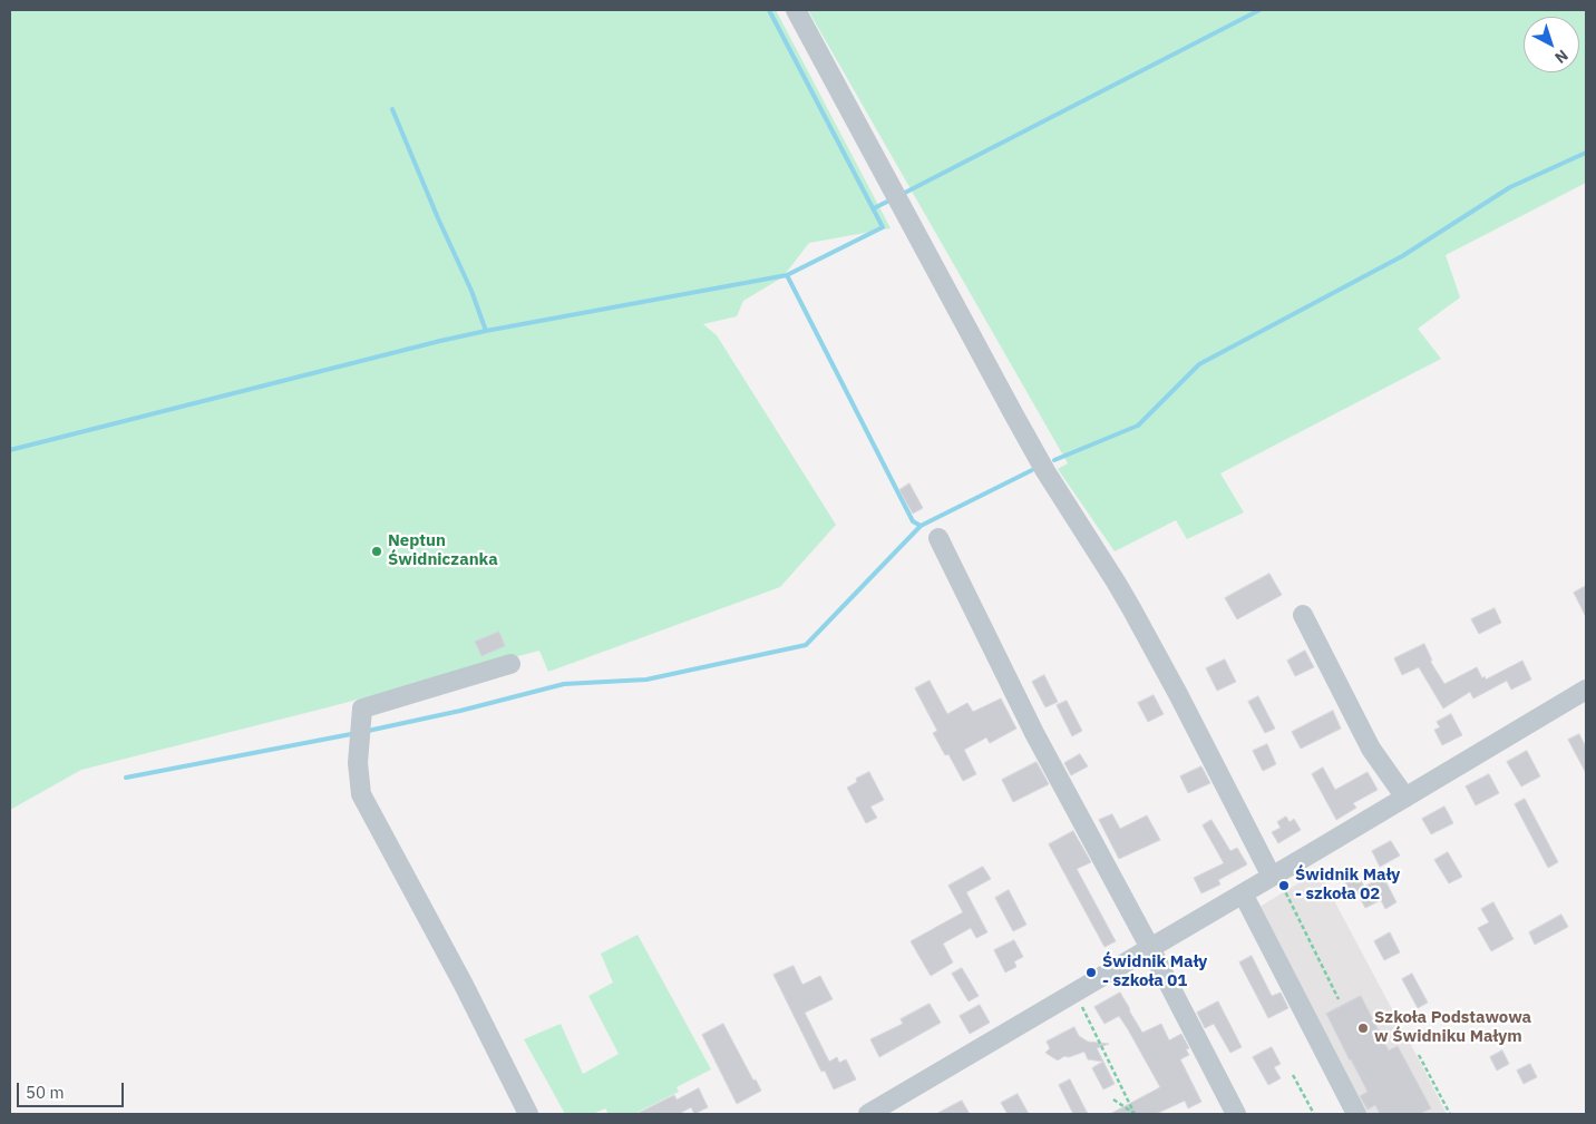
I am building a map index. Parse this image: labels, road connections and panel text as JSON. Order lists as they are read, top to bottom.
{
  "places": [
    "Neptun Świdniczanka",
    "Świdnik Mały - szkoła 02",
    "Świdnik Mały - szkoła 01",
    "Szkoła Podstawowa w Świdniku Małym"
  ],
  "scale_bar": "50 m",
  "north": "bottom right"
}
